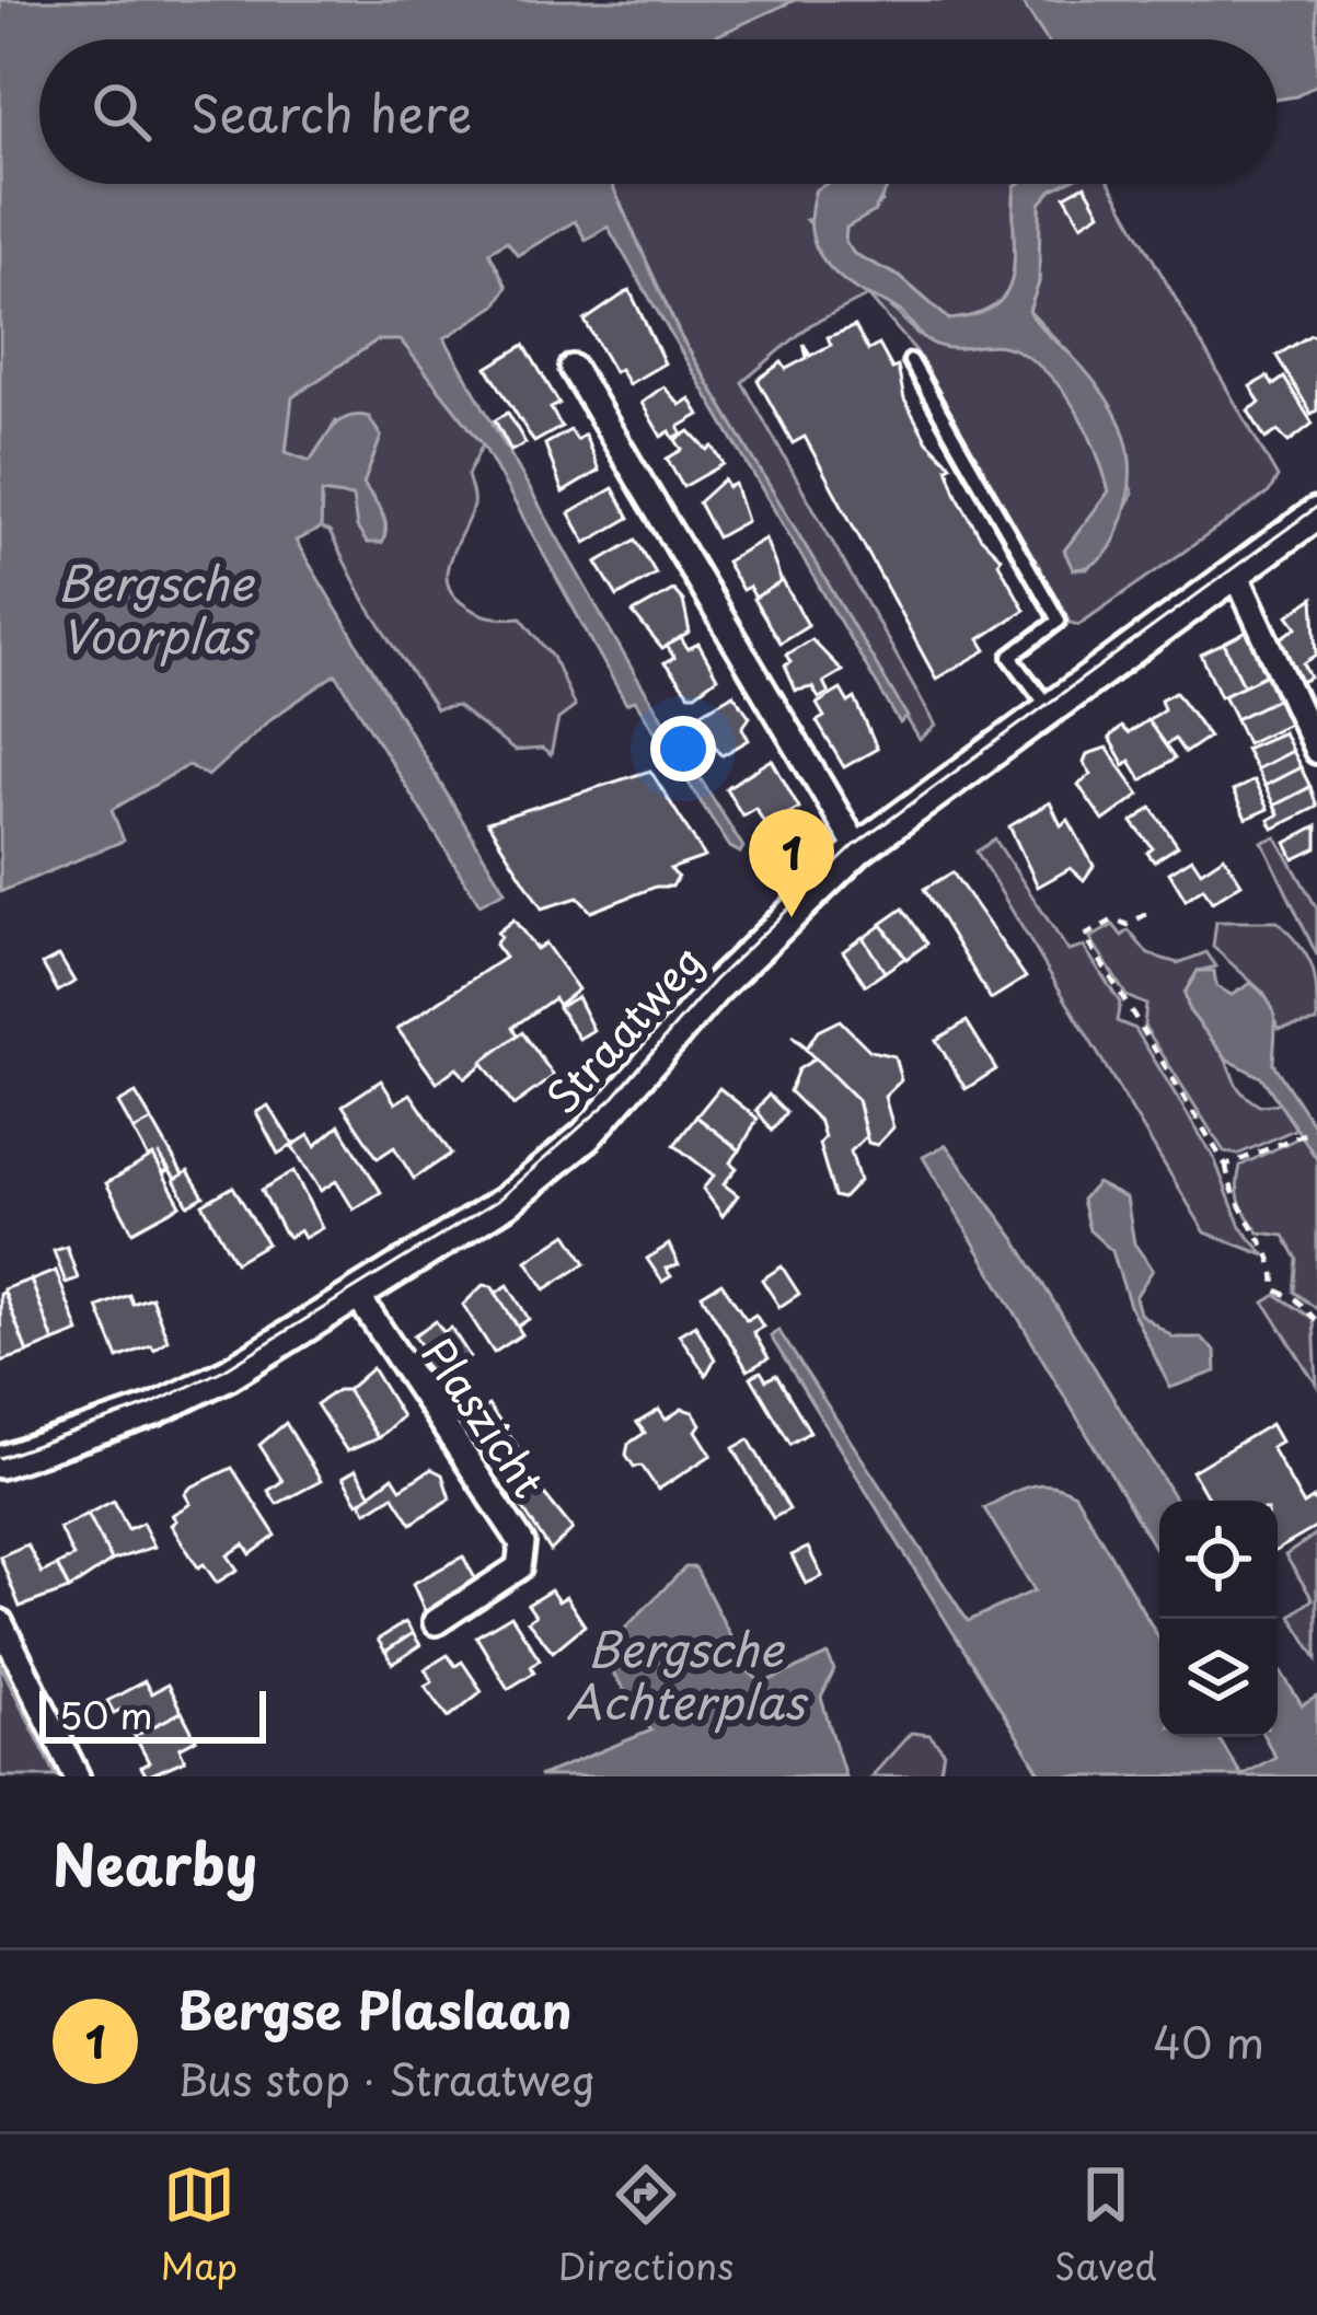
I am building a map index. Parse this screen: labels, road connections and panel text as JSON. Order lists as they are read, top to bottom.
{
  "streets": {
    "street": ["Straatweg", "Plaszicht"]
  },
  "crossings": [
    ["Straatweg", "Plaszicht"]
  ],
  "water": ["Bergsche Voorplas", "Bergsche Achterplas"],
  "scale_bar": "50 m",
  "page": {
    "search": "Search here",
    "pins": "1",
    "scale": "50 m",
    "heading": "Nearby",
    "list": [
      {
        "mark": "1",
        "name": "Bergse Plaslaan",
        "note": "Bus stop · Straatweg",
        "value": "40 m"
      }
    ],
    "nav": ["Map", "Directions", "Saved"]
  }
}
